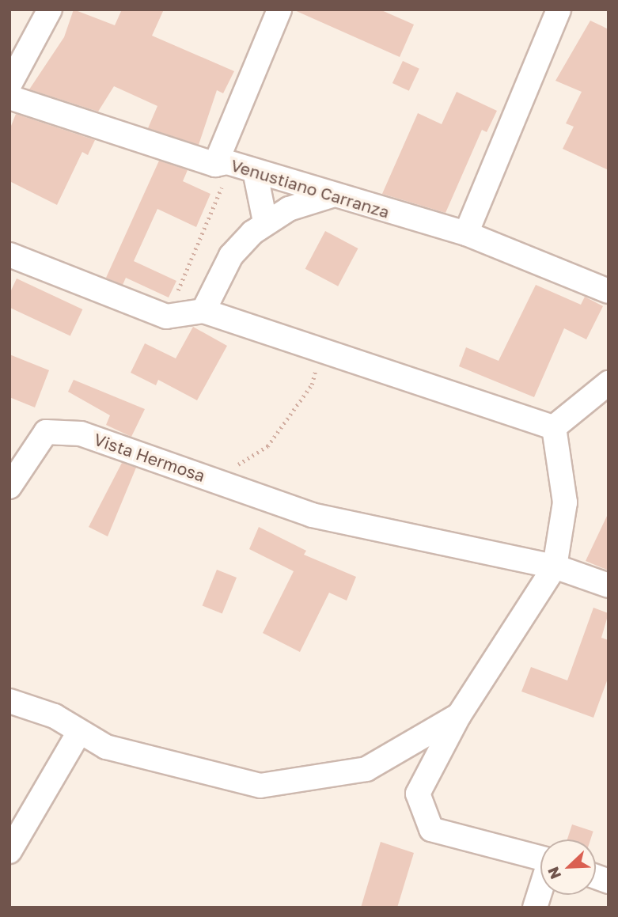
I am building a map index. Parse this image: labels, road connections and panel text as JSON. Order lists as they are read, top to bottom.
{
  "streets": {
    "street": ["Venustiano Carranza", "Vista Hermosa"]
  },
  "north": "bottom left"
}
